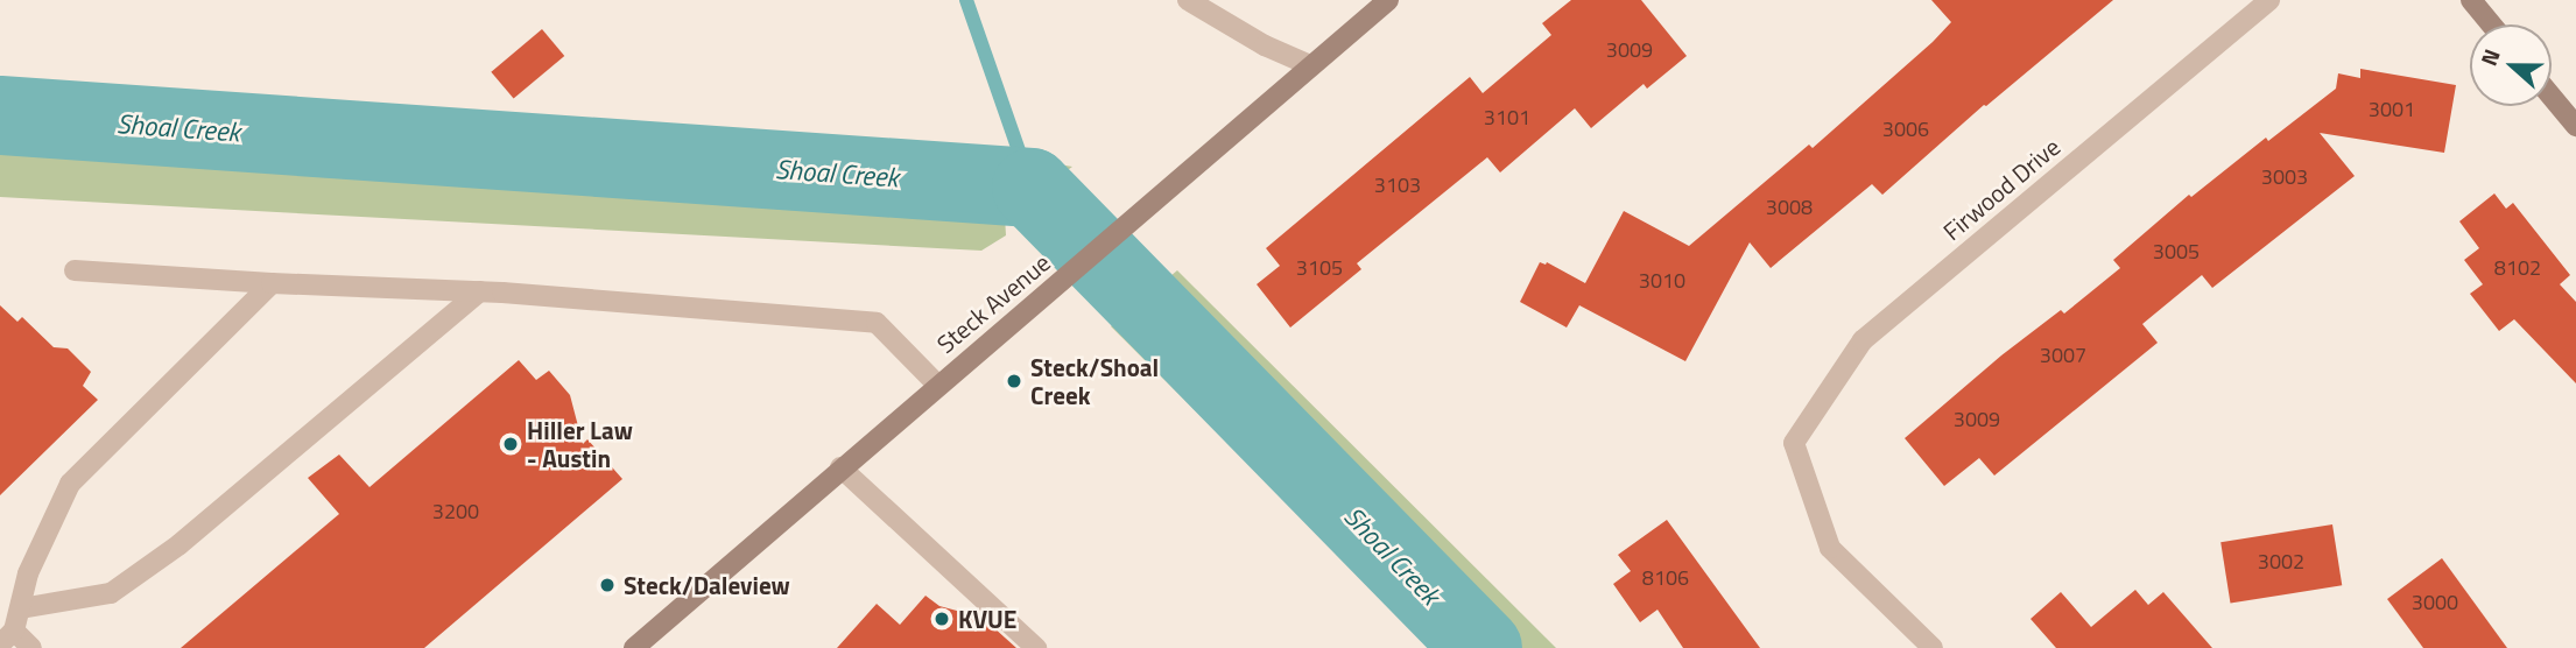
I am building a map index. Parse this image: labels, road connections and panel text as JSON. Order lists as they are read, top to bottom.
{
  "streets": {
    "street": ["Firwood Drive", "Steck Avenue"]
  },
  "water": ["Shoal Creek"],
  "places": [
    "Steck/Shoal Creek",
    "Hiller Law - Austin",
    "Steck/Daleview",
    "KVUE"
  ],
  "house_numbers": [
    "3009",
    "3001",
    "3101",
    "3006",
    "3003",
    "3103",
    "3008",
    "3005",
    "3105",
    "8102",
    "3010",
    "3007",
    "3009",
    "3200",
    "3002",
    "8106",
    "3000"
  ],
  "north": "left"
}
